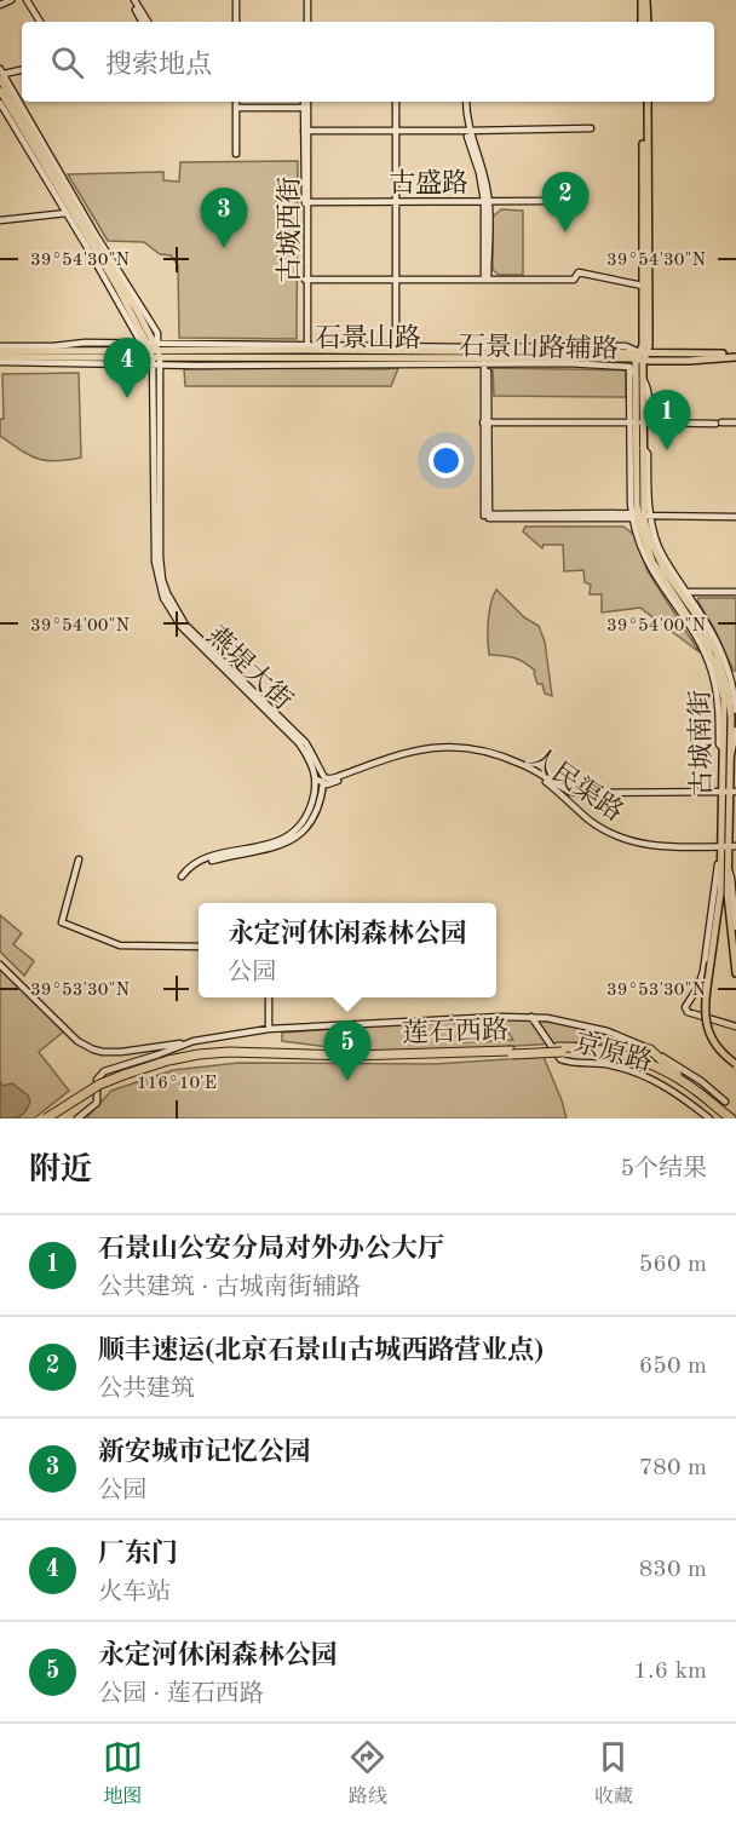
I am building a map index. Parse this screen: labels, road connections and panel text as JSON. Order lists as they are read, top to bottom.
{
  "streets": {
    "highway": ["莲石西路"],
    "main road": ["石景山路", "古城南街"],
    "street": [
      "古盛路",
      "古城西街",
      "石景山路辅路",
      "燕堤大街",
      "人民渠路",
      "京原路"
    ]
  },
  "crossings": [
    ["古盛路", "古城西街"],
    ["古城西街", "石景山路"],
    ["古城西街", "石景山路辅路"],
    ["石景山路", "石景山路辅路"],
    ["石景山路", "燕堤大街"],
    ["石景山路", "古城南街"],
    ["石景山路辅路", "燕堤大街"],
    ["石景山路辅路", "古城南街"],
    ["燕堤大街", "人民渠路"],
    ["古城南街", "人民渠路"]
  ],
  "page": {
    "search": "搜索地点",
    "pins": [
      "2",
      "3",
      "4",
      "1",
      "5"
    ],
    "popup": ["永定河休闲森林公园", "公园"],
    "heading": ["附近", "5个结果"],
    "list": [
      {
        "mark": "1",
        "name": "石景山公安分局对外办公大厅",
        "note": "公共建筑 · 古城南街辅路",
        "value": "560 m"
      },
      {
        "mark": "2",
        "name": "顺丰速运(北京石景山古城西路营业点)",
        "note": "公共建筑",
        "value": "650 m"
      },
      {
        "mark": "3",
        "name": "新安城市记忆公园",
        "note": "公园",
        "value": "780 m"
      },
      {
        "mark": "4",
        "name": "厂东门",
        "note": "火车站",
        "value": "830 m"
      },
      {
        "mark": "5",
        "name": "永定河休闲森林公园",
        "note": "公园 · 莲石西路",
        "value": "1.6 km"
      }
    ],
    "nav": ["地图", "路线", "收藏"]
  },
  "coordinates": [
    "39°54'30\"N",
    "39°54'00\"N",
    "39°53'30\"N",
    "116°10'E"
  ]
}
